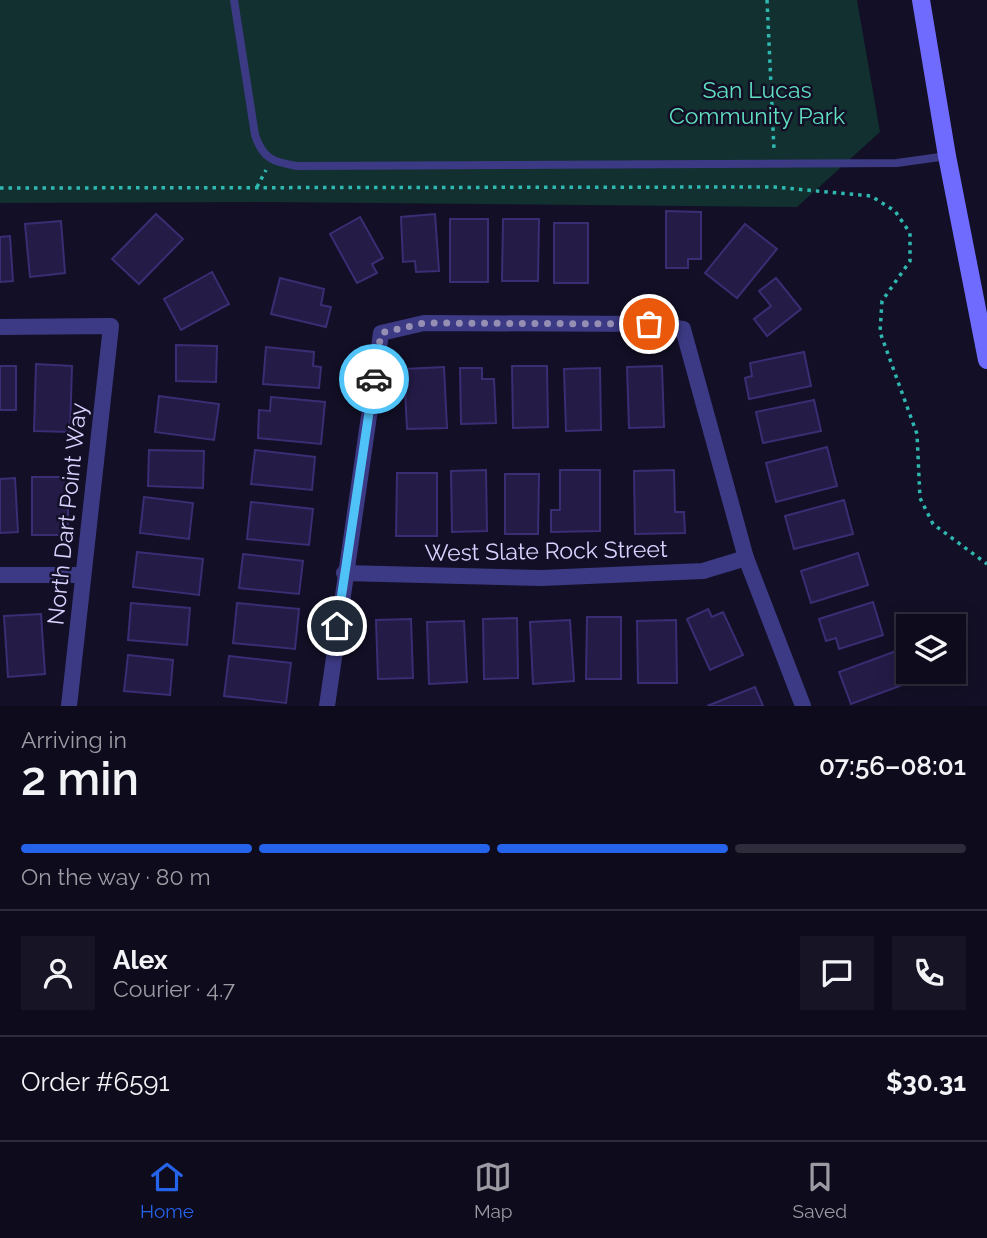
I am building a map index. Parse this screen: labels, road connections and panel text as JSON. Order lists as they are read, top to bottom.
{
  "streets": {
    "street": ["North Dart Point Way", "West Slate Rock Street"]
  },
  "parks": ["San Lucas Community Park"],
  "page": {
    "heading": ["2 min", "Arriving in", "07:56–08:01"],
    "panel": [
      "Alex",
      "Courier · 4.7",
      "Order #6591",
      "$30.31"
    ],
    "bar": "On the way · 80 m",
    "tabs": ["Home", "Map", "Saved"]
  }
}
